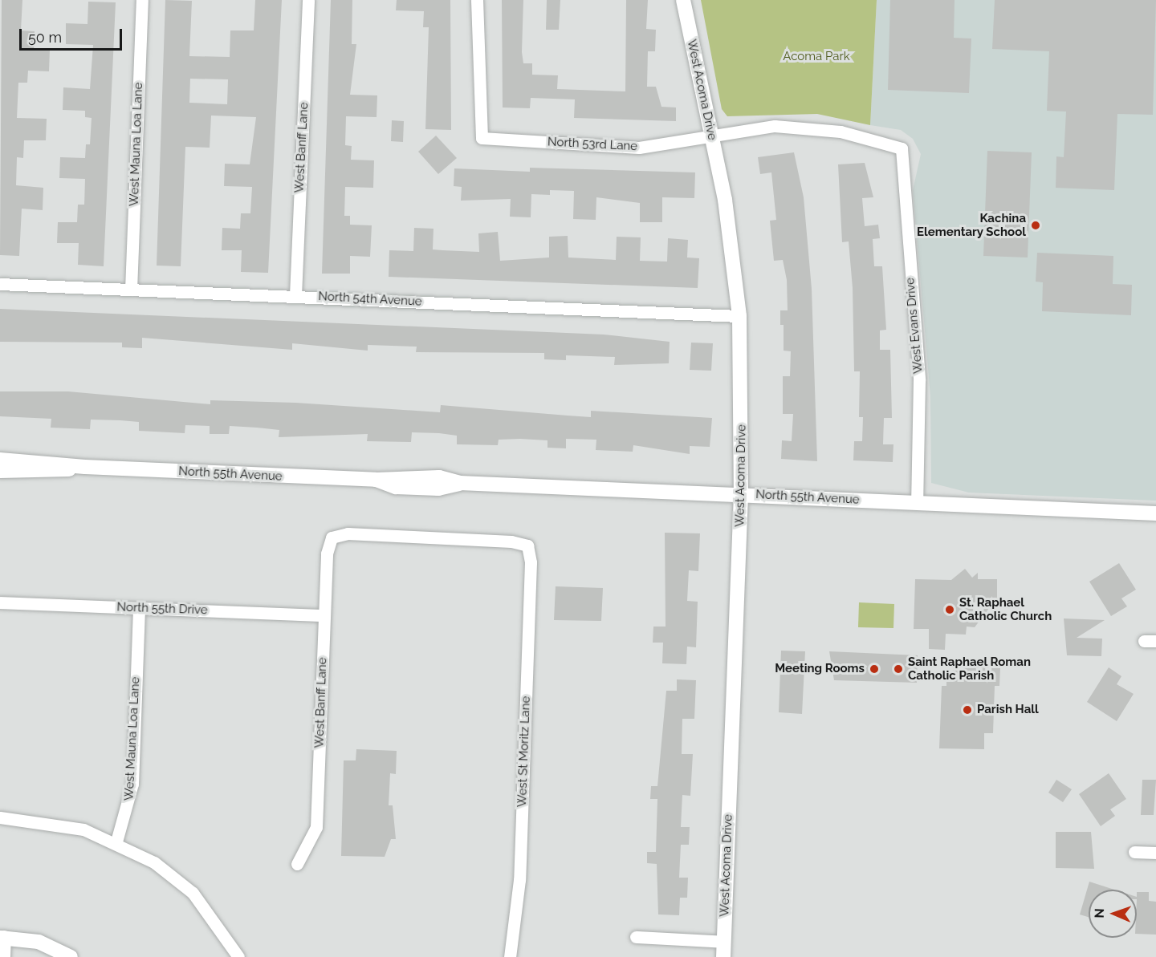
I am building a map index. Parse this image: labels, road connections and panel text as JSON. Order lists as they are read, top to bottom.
{
  "streets": {
    "street": [
      "West Acoma Drive",
      "West Mauna Loa Lane",
      "North 53rd Lane",
      "West Banff Lane",
      "North 54th Avenue",
      "West Evans Drive",
      "North 55th Avenue",
      "North 55th Drive",
      "West St Moritz Lane"
    ]
  },
  "crossings": [
    ["West Acoma Drive", "North 53rd Lane"],
    ["West Acoma Drive", "North 54th Avenue"],
    ["West Acoma Drive", "North 55th Avenue"],
    ["West Mauna Loa Lane", "North 54th Avenue"],
    ["West Mauna Loa Lane", "North 55th Drive"],
    ["North 53rd Lane", "West Evans Drive"],
    ["West Banff Lane", "North 54th Avenue"],
    ["West Banff Lane", "North 55th Drive"],
    ["West Banff Lane", "West St Moritz Lane"],
    ["West Evans Drive", "North 55th Avenue"]
  ],
  "parks": ["Acoma Park"],
  "places": [
    "Kachina Elementary School",
    "St. Raphael Catholic Church",
    "Meeting Rooms",
    "Saint Raphael Roman Catholic Parish",
    "Parish Hall"
  ],
  "scale_bar": "50 m",
  "north": "left"
}
